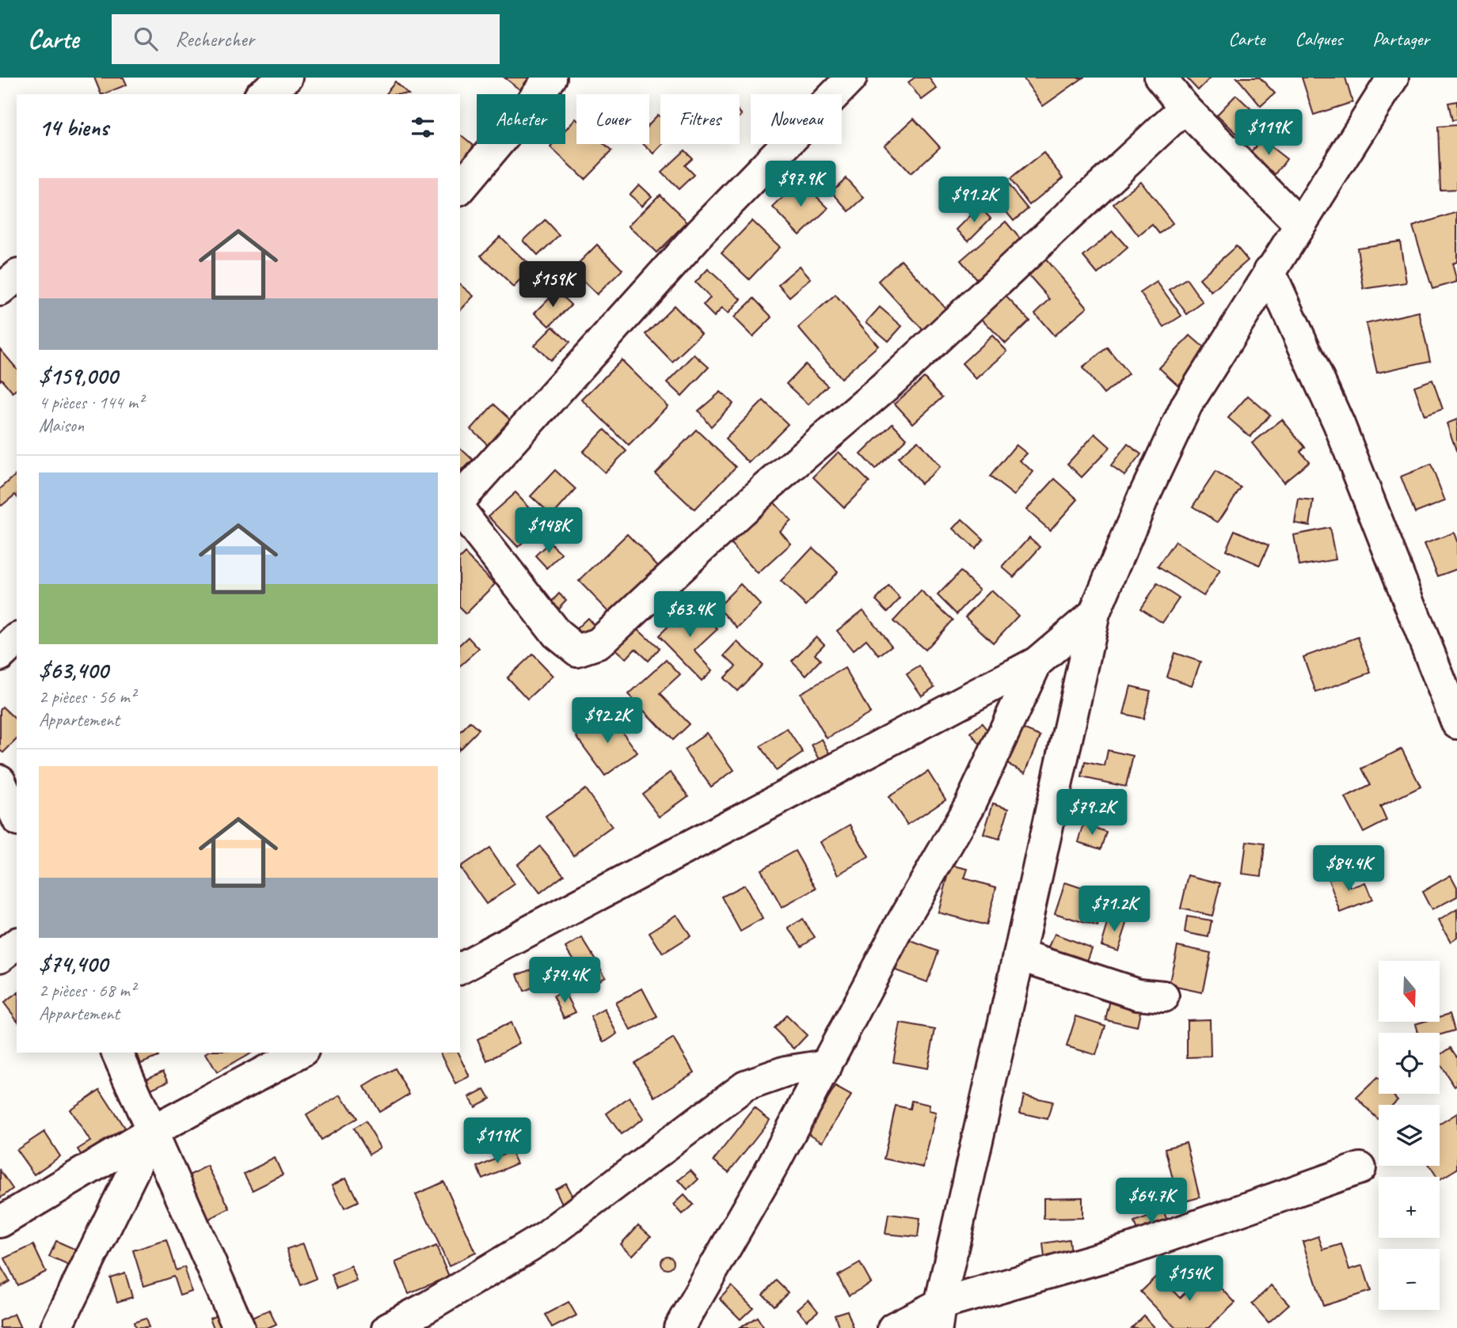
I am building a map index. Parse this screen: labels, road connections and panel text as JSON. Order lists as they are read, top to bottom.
{
  "north": "bottom",
  "page": {
    "header": "Carte",
    "search": "Rechercher",
    "nav": ["Carte", "Calques", "Partager"],
    "chip": [
      "Acheter",
      "Louer",
      "Filtres",
      "Nouveau"
    ],
    "heading": "14 biens",
    "price": [
      "$119K",
      "$97.9K",
      "$91.2K",
      "$159K",
      "$148K",
      "$63.4K",
      "$92.2K",
      "$79.2K",
      "$84.4K",
      "$71.2K",
      "$74.4K",
      "$119K",
      "$64.7K",
      "$154K"
    ],
    "list": [
      {
        "name": "$159,000",
        "note": "4 pièces · 144 m² · Maison"
      },
      {
        "name": "$63,400",
        "note": "2 pièces · 56 m² · Appartement"
      },
      {
        "name": "$74,400",
        "note": "2 pièces · 68 m² · Appartement"
      }
    ],
    "map_buttons": ["+", "−"]
  }
}
